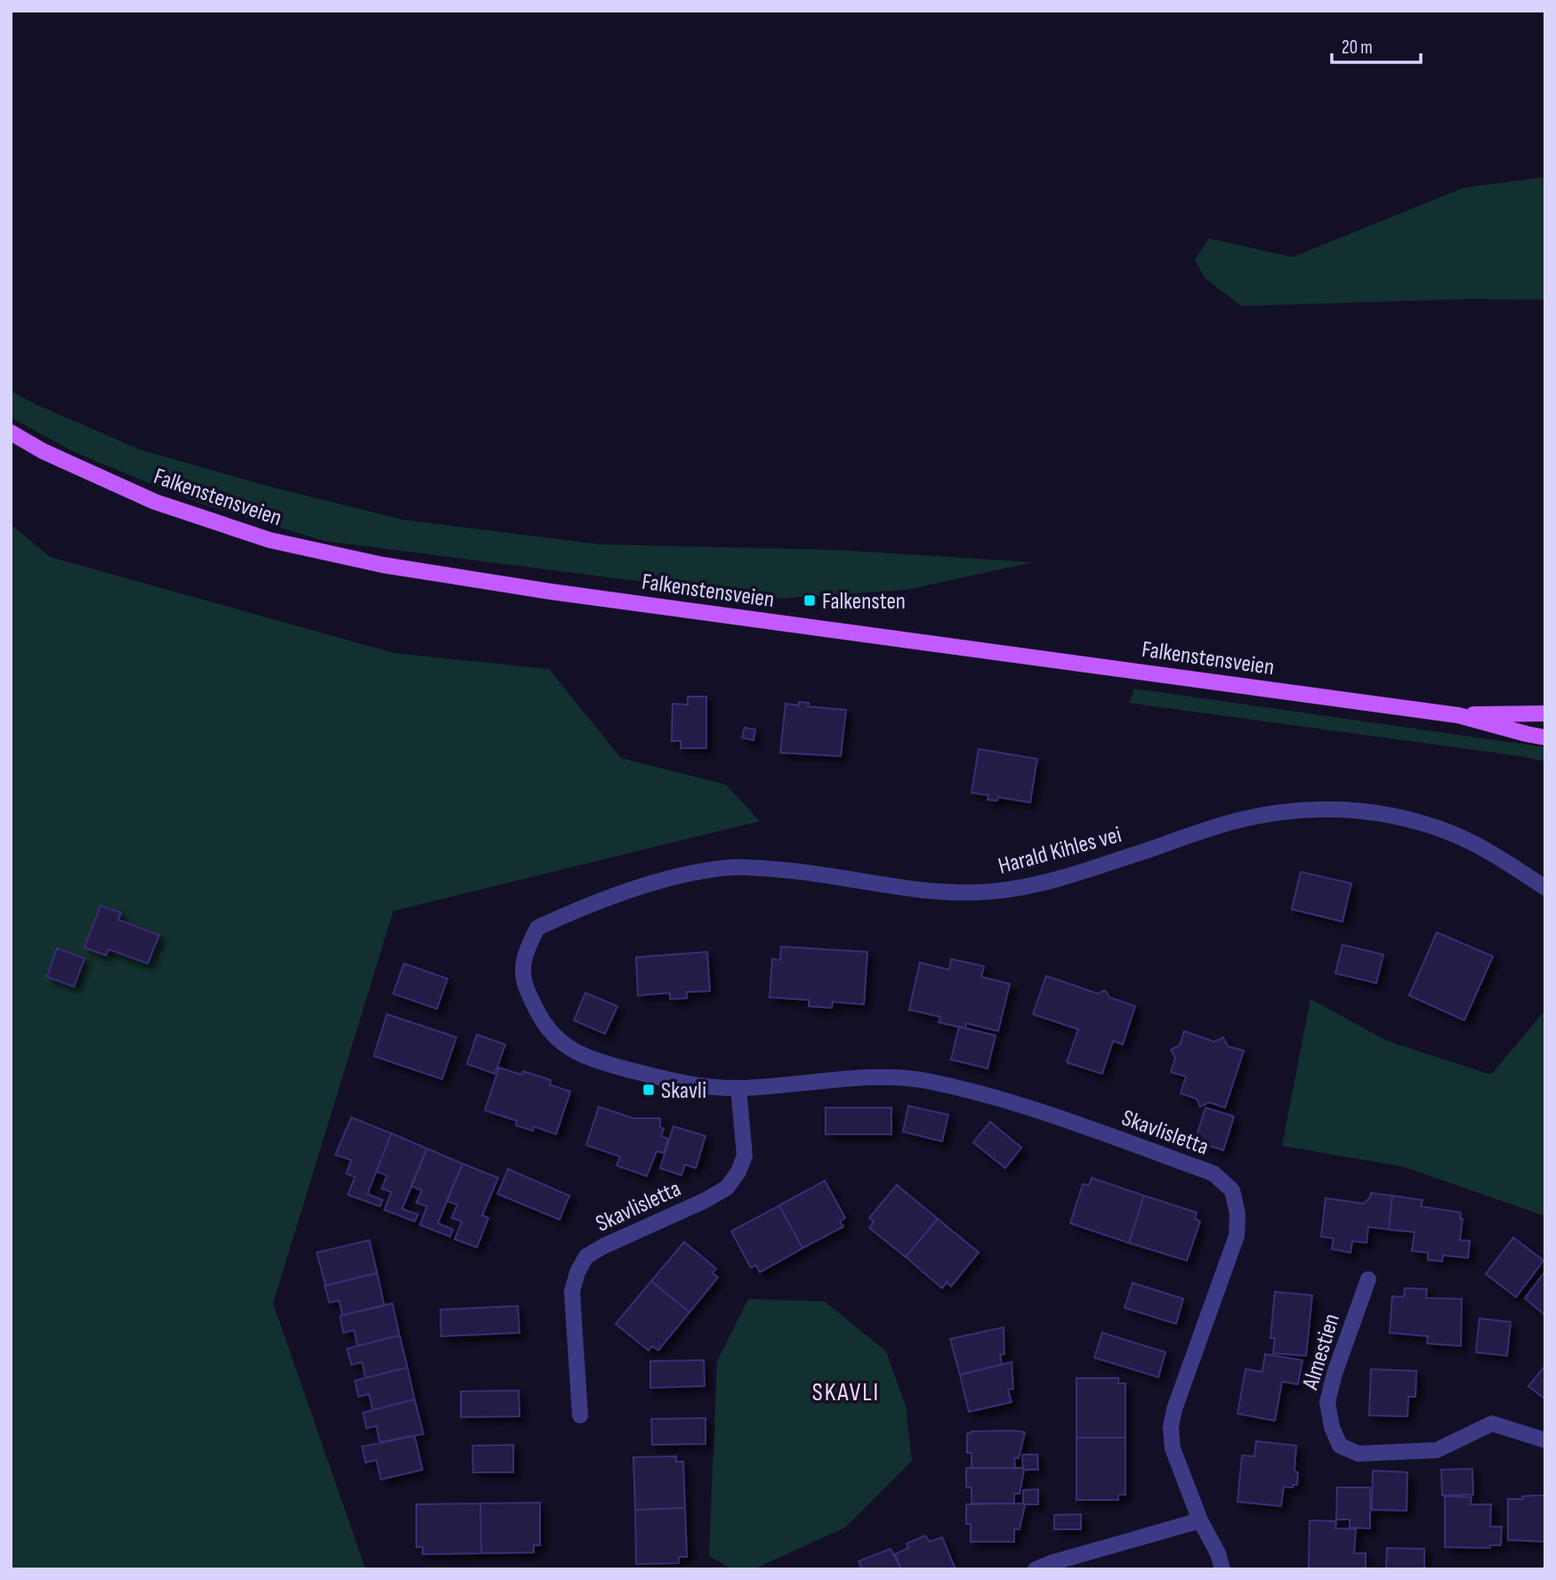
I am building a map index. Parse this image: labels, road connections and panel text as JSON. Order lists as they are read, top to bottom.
{
  "streets": {
    "main road": ["Falkenstensveien"],
    "street": ["Harald Kihles vei", "Skavlisletta", "Almestien"]
  },
  "crossings": [
    ["Harald Kihles vei", "Skavlisletta"]
  ],
  "districts": ["SKAVLI"],
  "places": {
    "transit": ["Falkensten", "Skavli"]
  },
  "scale_bar": "20 m"
}
